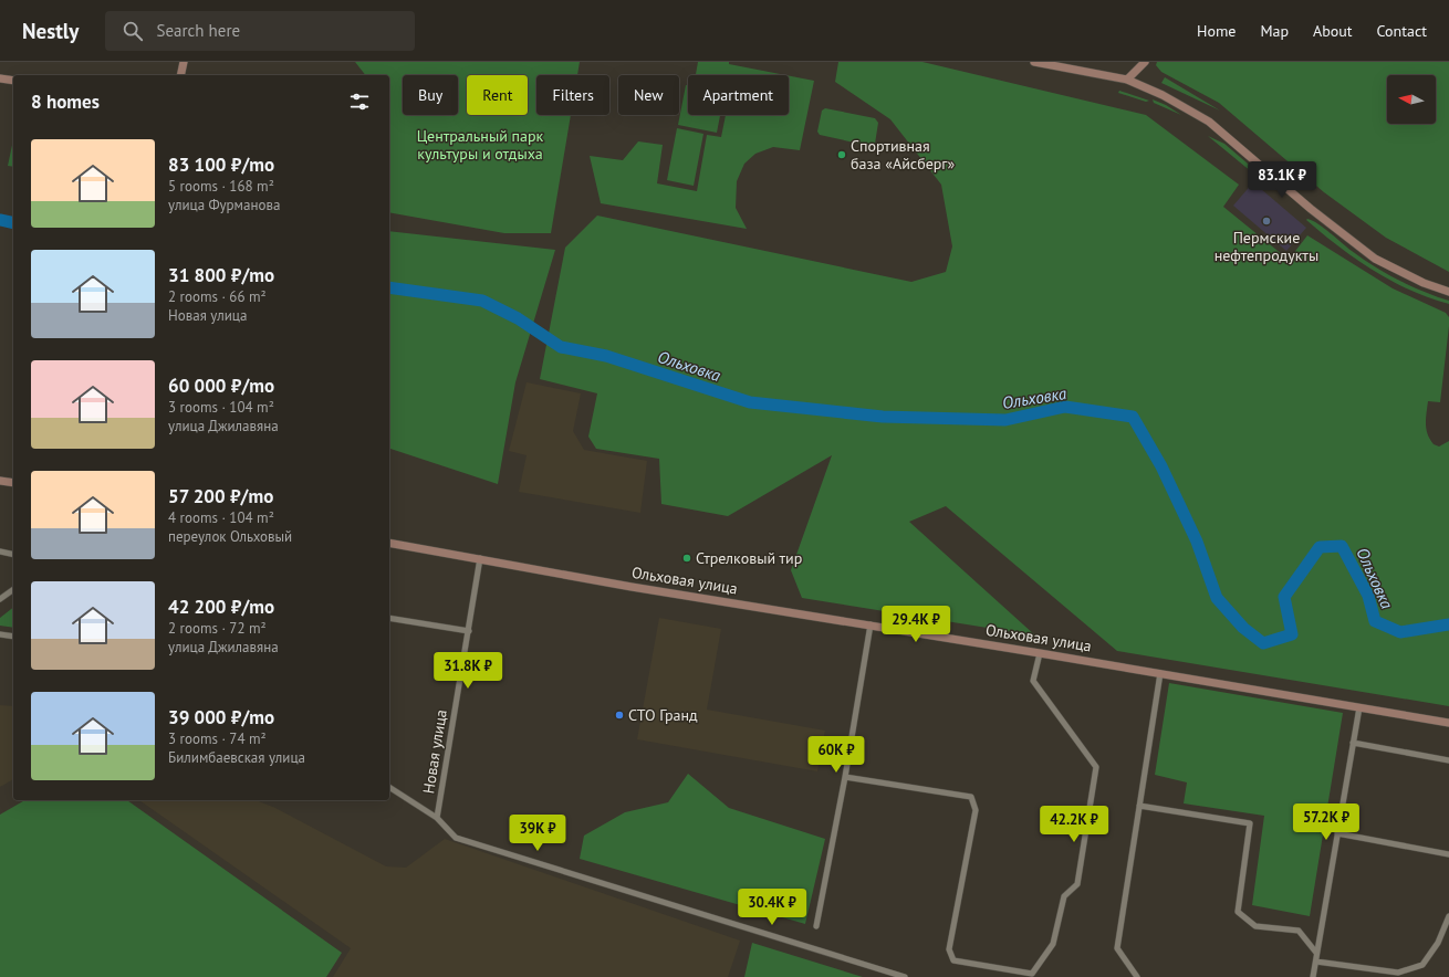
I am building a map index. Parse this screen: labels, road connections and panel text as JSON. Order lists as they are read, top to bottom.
{
  "streets": {
    "main road": ["Ольховая улица"],
    "street": ["Новая улица"]
  },
  "crossings": [
    ["Ольховая улица", "Новая улица"]
  ],
  "water": ["Ольховка"],
  "parks": ["Центральный парк культуры и отдыха"],
  "places": [
    "Спортивная база «Айсберг»",
    "Пермские нефтепродукты",
    "Стрелковый тир",
    "СТО Гранд"
  ],
  "north": "left",
  "page": {
    "header": "Nestly",
    "search": "Search here",
    "nav": [
      "Home",
      "Map",
      "About",
      "Contact"
    ],
    "chip": [
      "Buy",
      "Rent",
      "Filters",
      "New",
      "Apartment"
    ],
    "heading": "8 homes",
    "list": [
      {
        "name": "83 100 ₽/mo",
        "note": "5 rooms · 168 m² · улица Фурманова"
      },
      {
        "name": "31 800 ₽/mo",
        "note": "2 rooms · 66 m² · Новая улица"
      },
      {
        "name": "60 000 ₽/mo",
        "note": "3 rooms · 104 m² · улица Джилавяна"
      },
      {
        "name": "57 200 ₽/mo",
        "note": "4 rooms · 104 m² · переулок Ольховый"
      },
      {
        "name": "42 200 ₽/mo",
        "note": "2 rooms · 72 m² · улица Джилавяна"
      },
      {
        "name": "39 000 ₽/mo",
        "note": "3 rooms · 74 m² · Билимбаевская улица"
      }
    ],
    "price": [
      "83.1K ₽",
      "29.4K ₽",
      "31.8K ₽",
      "60K ₽",
      "57.2K ₽",
      "42.2K ₽",
      "39K ₽",
      "30.4K ₽"
    ]
  }
}
